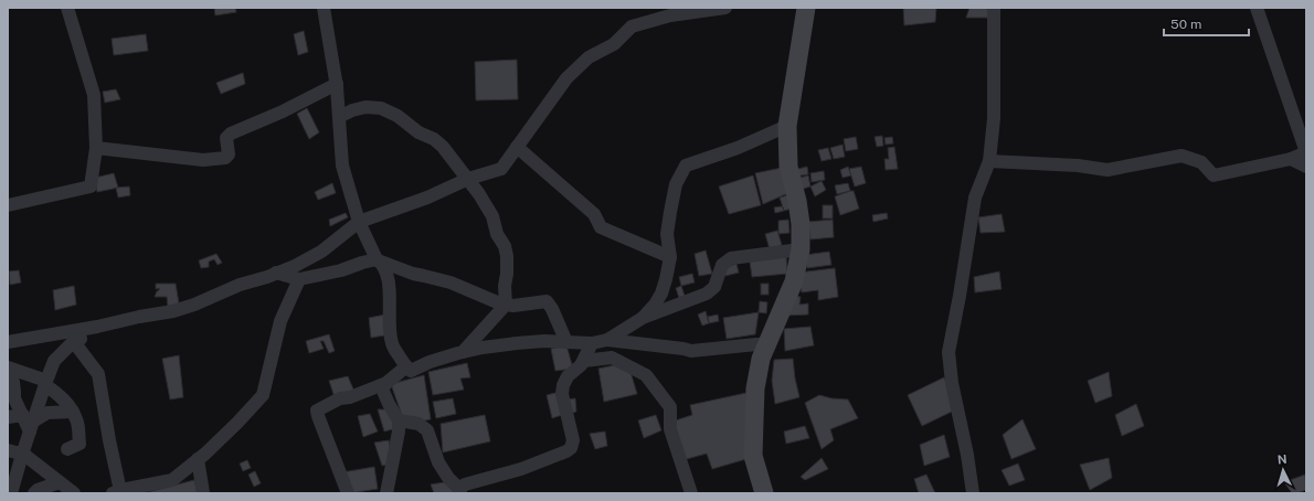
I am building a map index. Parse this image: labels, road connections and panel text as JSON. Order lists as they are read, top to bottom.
{
  "scale_bar": "50 m",
  "north": "top"
}
